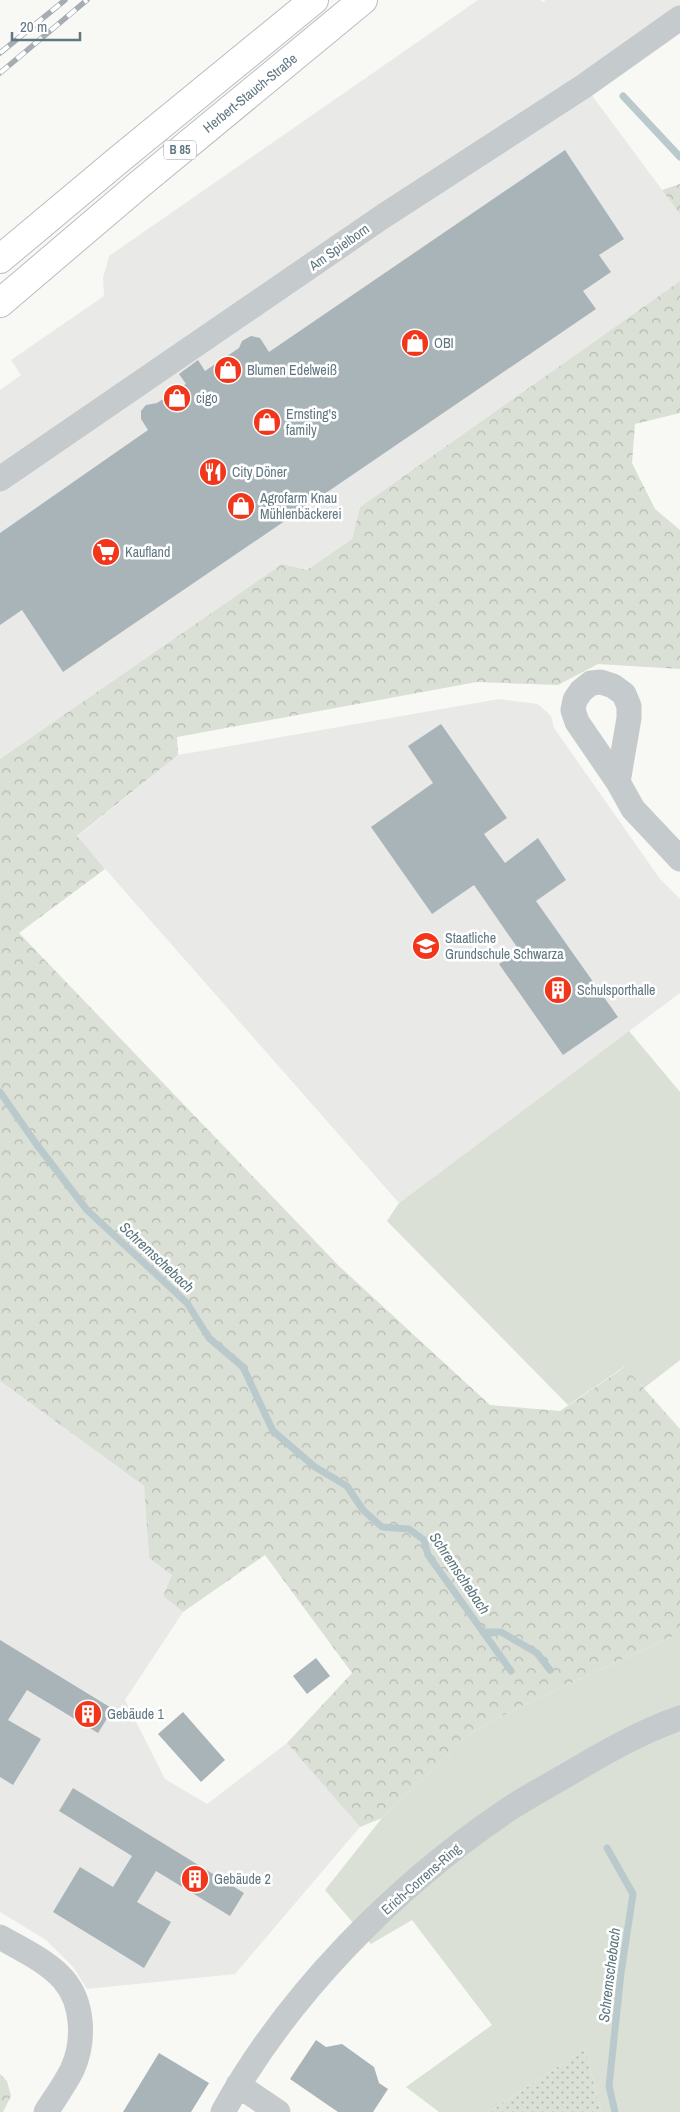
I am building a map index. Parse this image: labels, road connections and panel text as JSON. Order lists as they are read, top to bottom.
{
  "streets": {
    "main road": ["Herbert-Stauch-Straße", "B 85"],
    "street": ["Am Spielborn", "Erich-Correns-Ring"]
  },
  "water": ["Schremschebach"],
  "places": {
    "shop": [
      "OBI",
      "Blumen Edelweiß",
      "cigo",
      "Ernsting's family",
      "Agrofarm Knau Mühlenbäckerei"
    ],
    "restaurant": ["City Döner"],
    "supermarket": ["Kaufland"],
    "school or university": ["Staatliche Grundschule Schwarza"],
    "building": ["Schulsporthalle", "Gebäude 1", "Gebäude 2"]
  },
  "scale_bar": "20 m"
}
